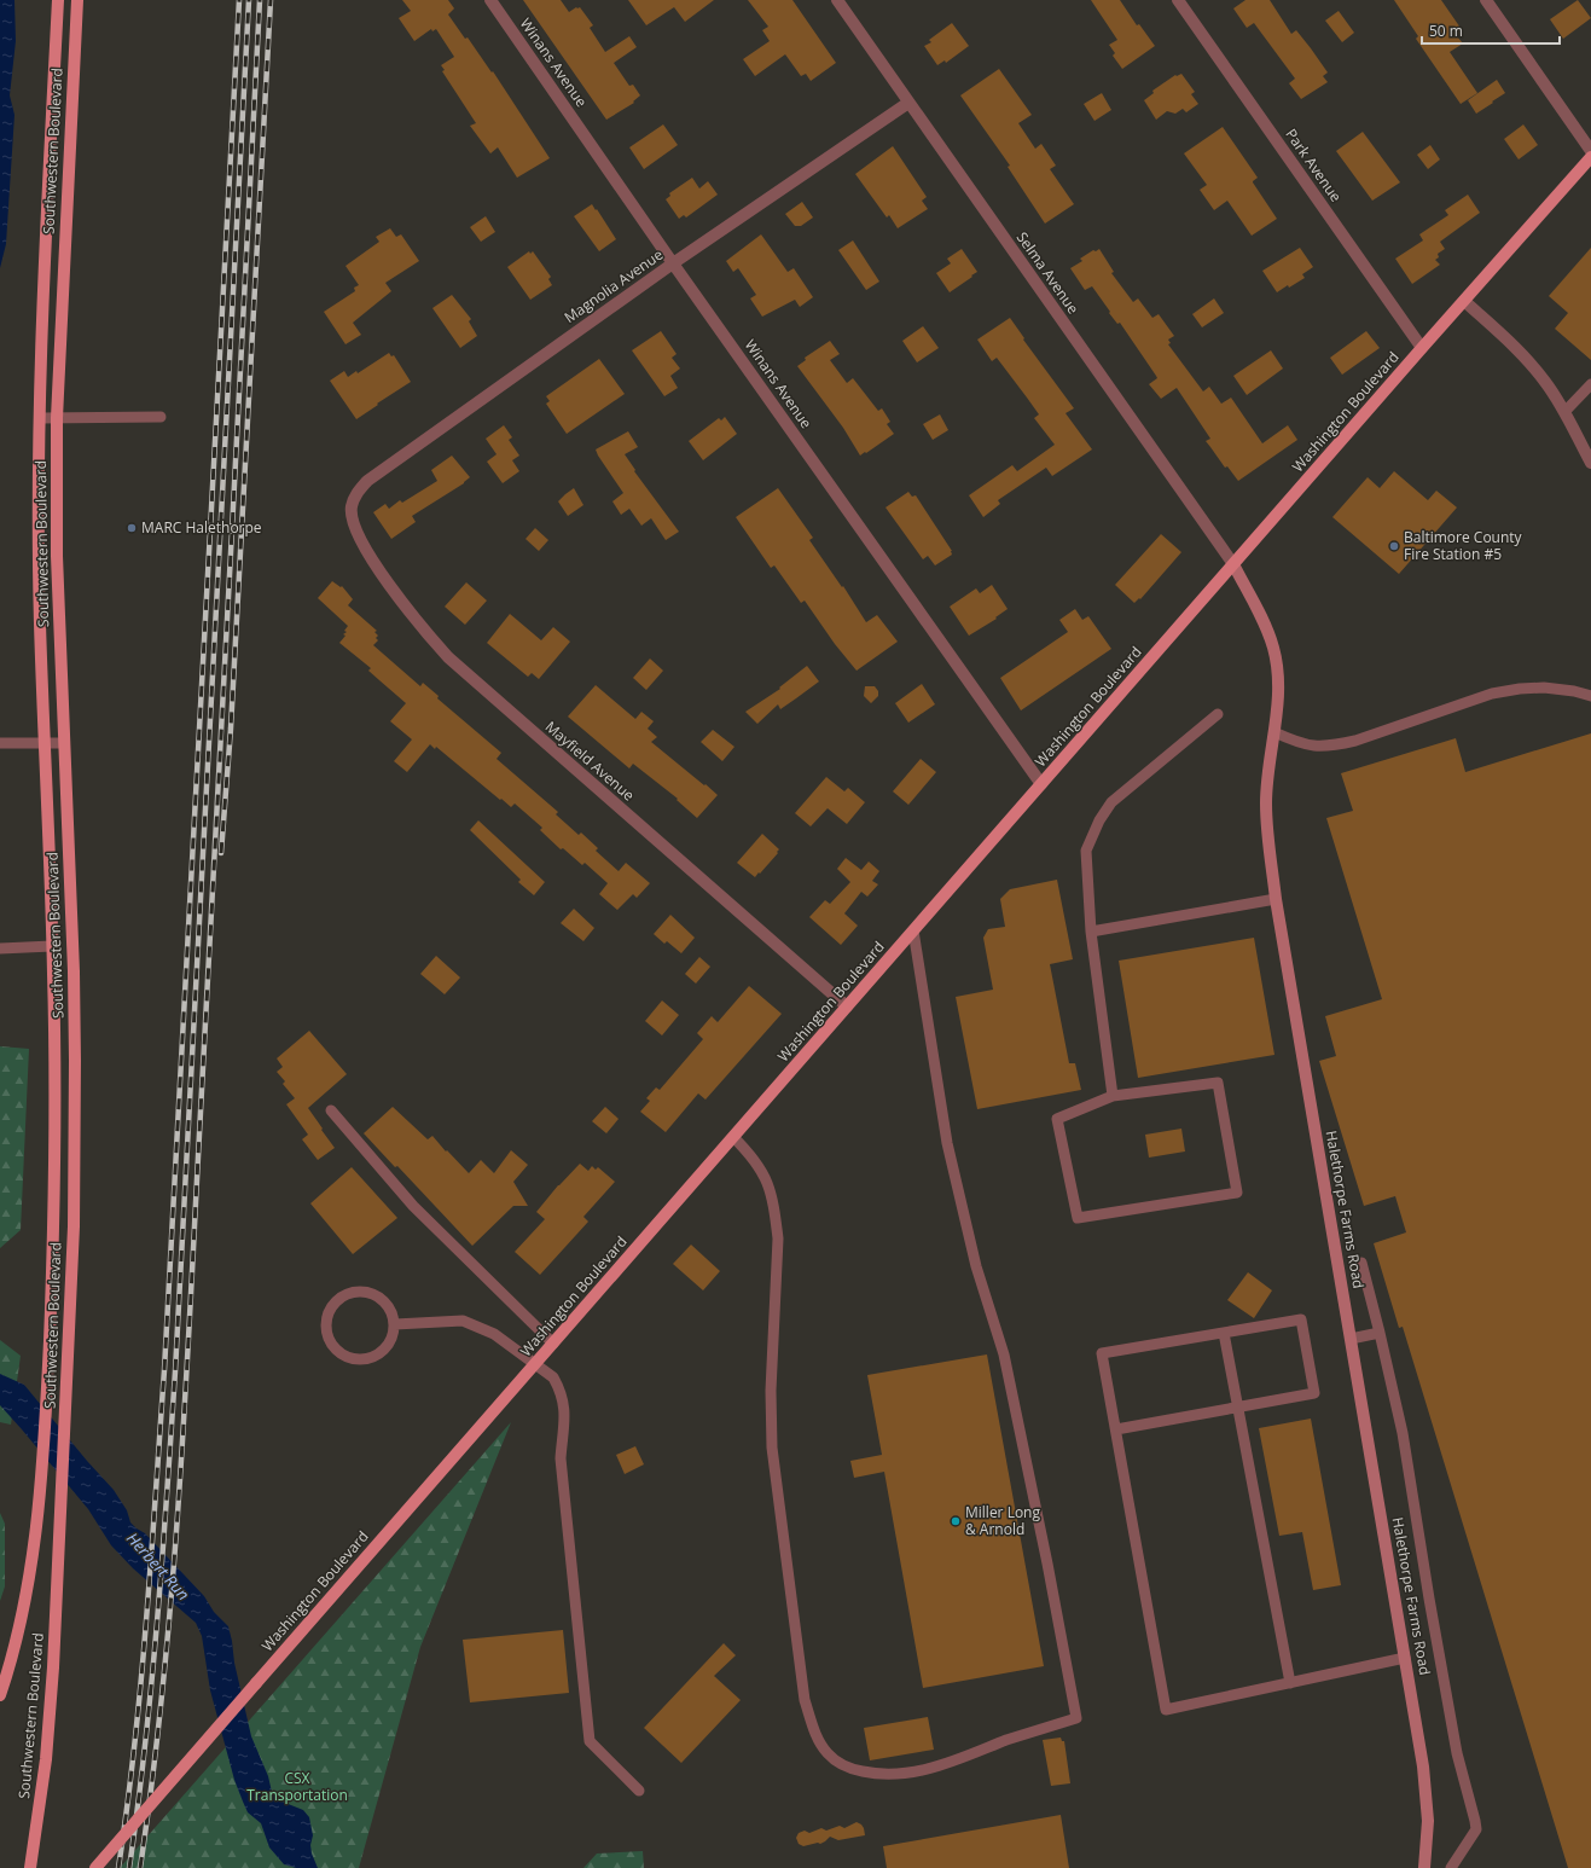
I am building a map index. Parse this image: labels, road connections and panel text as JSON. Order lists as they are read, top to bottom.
{
  "streets": {
    "main road": ["Southwestern Boulevard", "Washington Boulevard"],
    "street": [
      "Winans Avenue",
      "Park Avenue",
      "Selma Avenue",
      "Magnolia Avenue",
      "Mayfield Avenue",
      "Halethorpe Farms Road"
    ]
  },
  "crossings": [
    ["Winans Avenue", "Magnolia Avenue"],
    ["Winans Avenue", "Washington Boulevard"],
    ["Park Avenue", "Washington Boulevard"],
    ["Selma Avenue", "Magnolia Avenue"],
    ["Selma Avenue", "Washington Boulevard"],
    ["Selma Avenue", "Halethorpe Farms Road"],
    ["Magnolia Avenue", "Mayfield Avenue"],
    ["Washington Boulevard", "Mayfield Avenue"],
    ["Washington Boulevard", "Halethorpe Farms Road"]
  ],
  "water": ["Herbert Run"],
  "parks": ["CSX Transportation"],
  "places": ["MARC Halethorpe", "Baltimore County Fire Station #5", "Miller Long & Arnold"],
  "scale_bar": "50 m"
}
